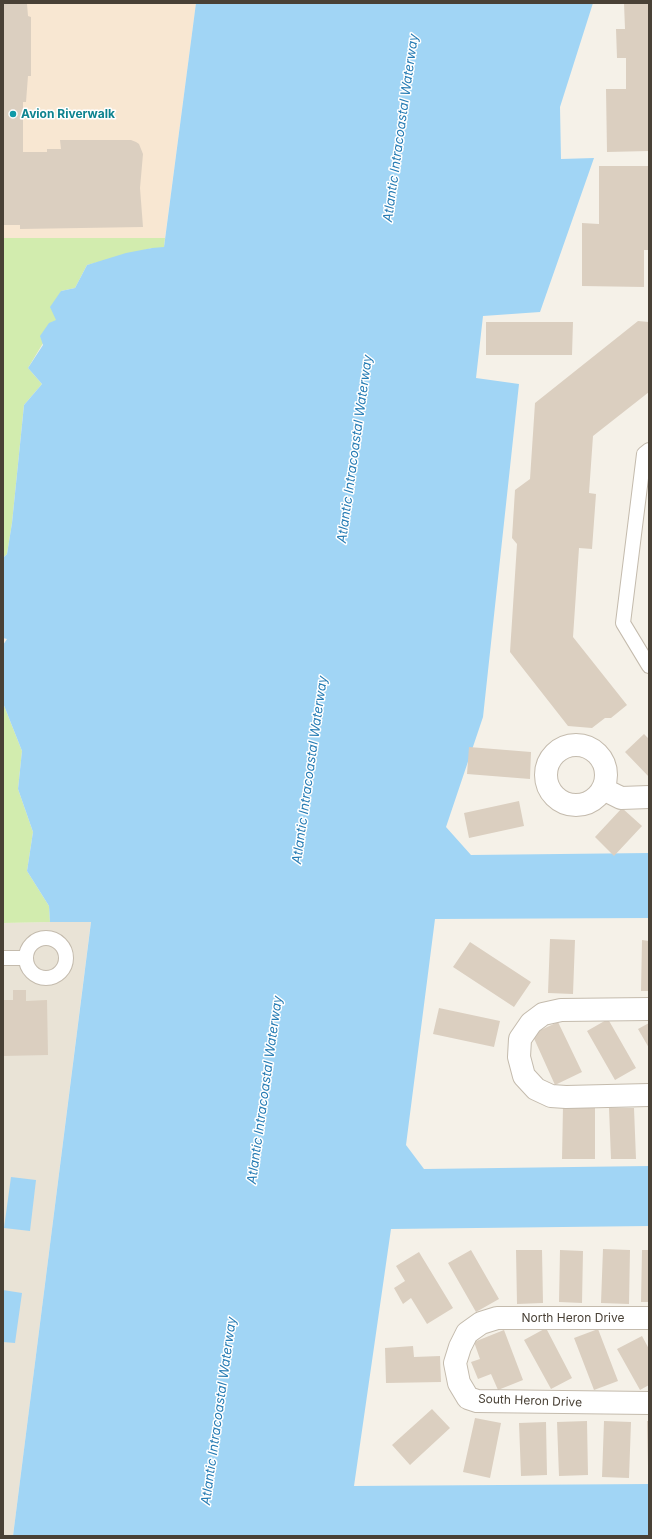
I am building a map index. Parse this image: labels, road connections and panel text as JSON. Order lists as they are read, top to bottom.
{
  "streets": {
    "street": ["North Heron Drive", "South Heron Drive"]
  },
  "crossings": [
    ["North Heron Drive", "South Heron Drive"]
  ],
  "water": ["Atlantic Intracoastal Waterway"],
  "places": ["Avion Riverwalk"]
}
